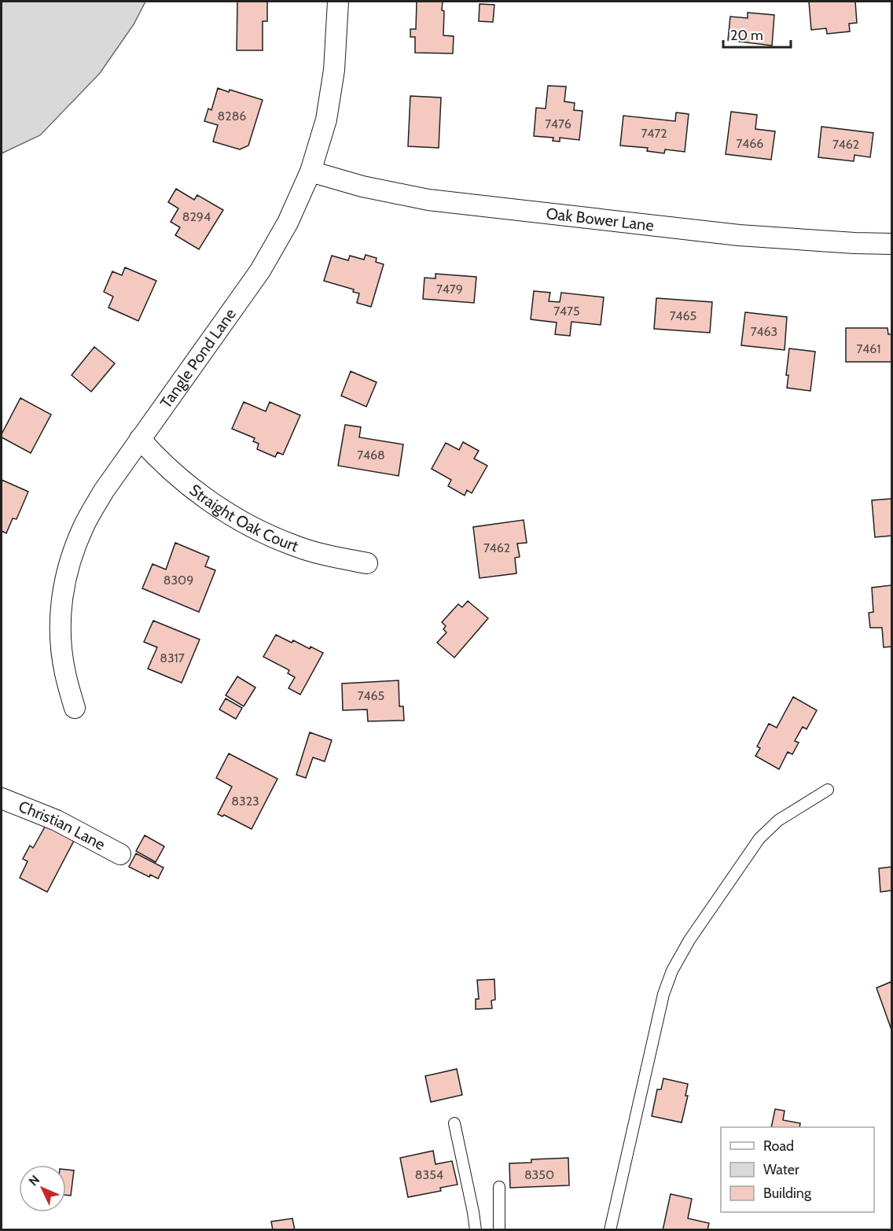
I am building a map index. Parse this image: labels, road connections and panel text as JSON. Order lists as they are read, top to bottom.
{
  "streets": {
    "street": [
      "Oak Bower Lane",
      "Tangle Pond Lane",
      "Straight Oak Court",
      "Christian Lane"
    ]
  },
  "crossings": [
    ["Oak Bower Lane", "Tangle Pond Lane"],
    ["Tangle Pond Lane", "Straight Oak Court"]
  ],
  "house_numbers": [
    "8286",
    "7476",
    "7472",
    "7466",
    "7462",
    "8294",
    "7479",
    "7475",
    "7465",
    "7463",
    "7461",
    "7468",
    "7462",
    "8309",
    "8317",
    "7465",
    "8323",
    "8354",
    "8350"
  ],
  "legend": ["Road", "Water", "Building"],
  "scale_bar": "20 m",
  "north": "top left"
}
